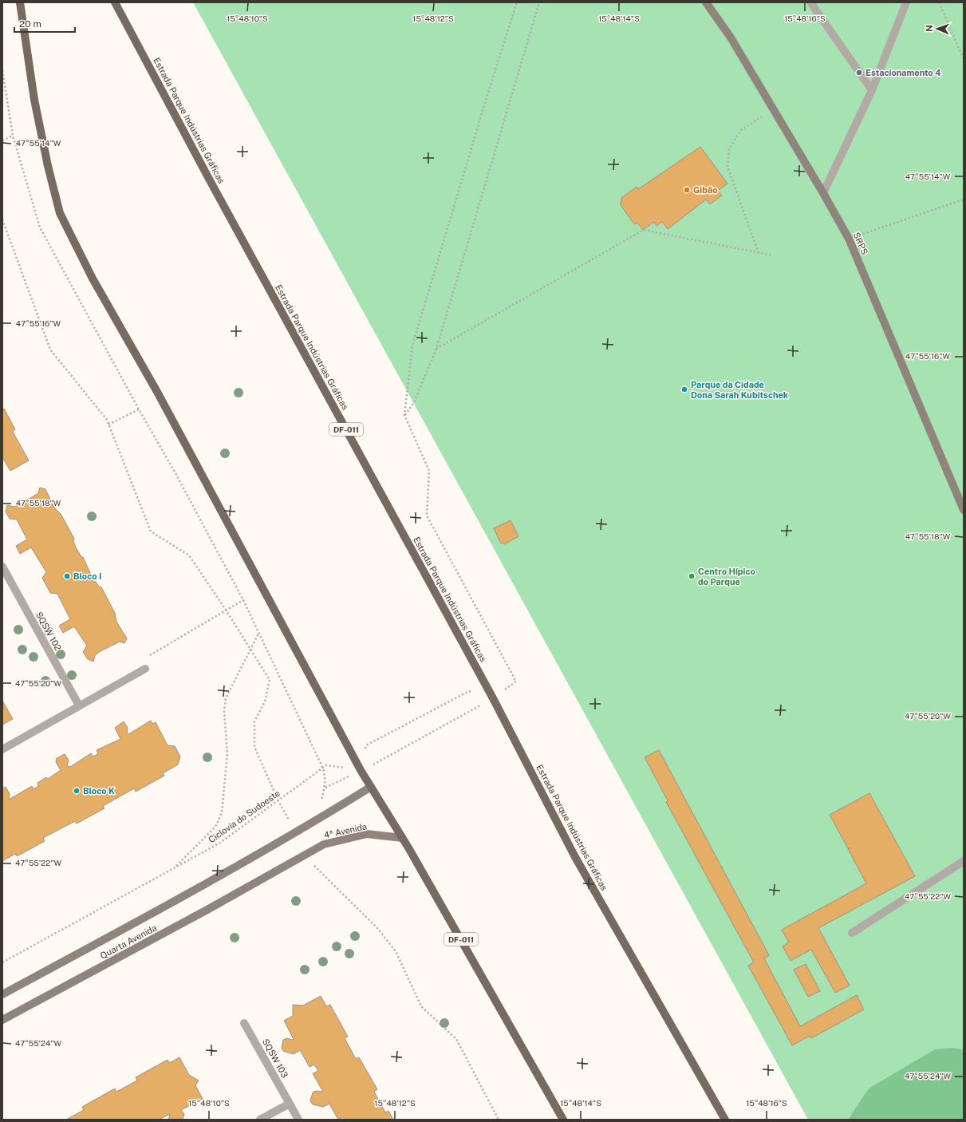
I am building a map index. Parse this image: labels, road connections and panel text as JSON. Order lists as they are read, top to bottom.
{
  "streets": {
    "main road": [
      "Estrada Parque Indústrias Gráficas",
      "SRPS",
      "DF-011",
      "4ª Avenida",
      "Quarta Avenida"
    ],
    "street": ["SQSW 102", "SQSW 103"],
    "path": ["Ciclovia do Sudoeste"]
  },
  "crossings": [
    ["DF-011", "4ª Avenida"],
    ["4ª Avenida", "Quarta Avenida"]
  ],
  "places": [
    "Estacionamento 4",
    "Gibão",
    "Parque da Cidade Dona Sarah Kubitschek",
    "Bloco I",
    "Centro Hípico do Parque",
    "Bloco K"
  ],
  "scale_bar": "20 m",
  "north": "left",
  "coordinates": [
    "15°48'10\"S",
    "15°48'12\"S",
    "15°48'14\"S",
    "15°48'16\"S",
    "47°55'14\"W",
    "47°55'16\"W",
    "47°55'18\"W",
    "47°55'20\"W",
    "47°55'22\"W",
    "47°55'24\"W"
  ]
}
